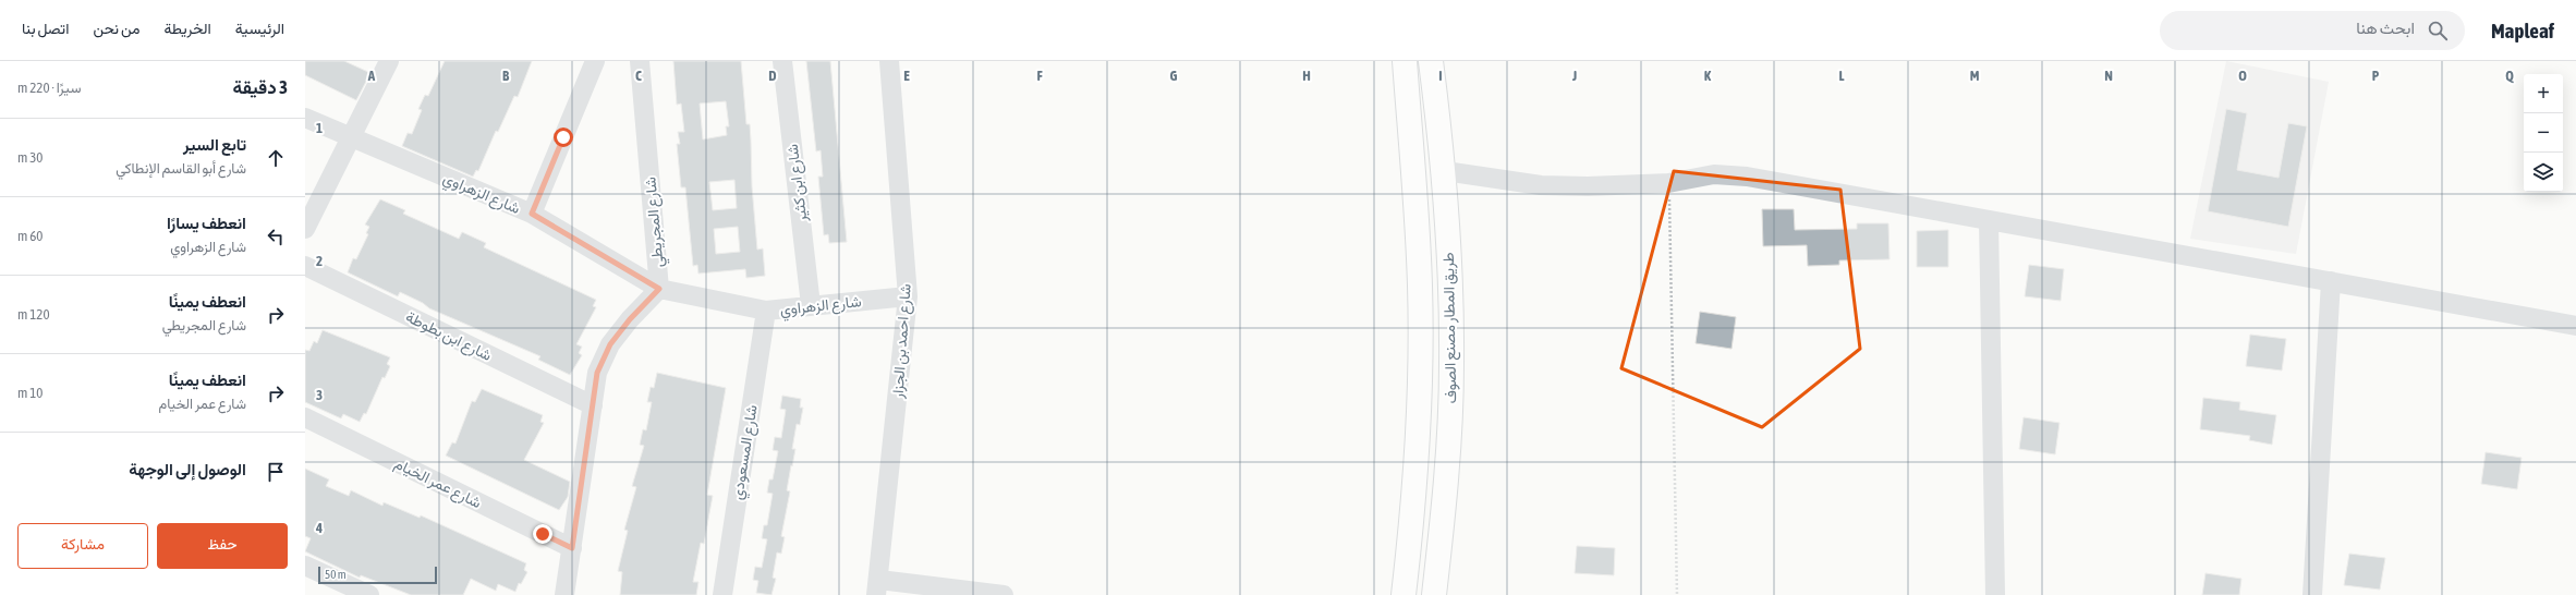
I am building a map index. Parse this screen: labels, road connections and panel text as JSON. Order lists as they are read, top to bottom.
{
  "streets": {
    "highway": ["طريق المطار مصنع الصوف"],
    "street": [
      "شارع ابن كثير",
      "شارع الزهراوي",
      "شارع المجريطي",
      "شارع ابن بطوطة",
      "شارع احمد بن الجزار",
      "شارع المسعودي",
      "شارع عمر الخيام"
    ]
  },
  "crossings": [
    ["شارع ابن كثير", "شارع الزهراوي"],
    ["شارع الزهراوي", "شارع المجريطي"],
    ["شارع الزهراوي", "شارع احمد بن الجزار"],
    ["شارع الزهراوي", "شارع المسعودي"],
    ["شارع المجريطي", "شارع ابن بطوطة"],
    ["شارع المجريطي", "شارع عمر الخيام"]
  ],
  "scale_bar": "50 m",
  "page": {
    "header": "Mapleaf",
    "search": "ابحث هنا",
    "nav": [
      "الرئيسية",
      "الخريطة",
      "من نحن",
      "اتصل بنا"
    ],
    "heading": ["3 دقيقة", "سيرًا · 220 m"],
    "map_buttons": ["+", "−"],
    "list": [
      ["تابع السير", "شارع أبو القاسم الإنطاكي", "30 m"],
      ["انعطف يسارًا", "شارع الزهراوي", "60 m"],
      ["انعطف يمينًا", "شارع المجريطي", "120 m"],
      ["انعطف يمينًا", "شارع عمر الخيام", "10 m"],
      "الوصول إلى الوجهة"
    ],
    "buttons": ["حفظ", "مشاركة"],
    "scale": "50 m"
  },
  "grid": {
    "columns": [
      "A",
      "B",
      "C",
      "D",
      "E",
      "F",
      "G",
      "H",
      "I",
      "J",
      "K",
      "L",
      "M",
      "N",
      "O",
      "P",
      "Q"
    ],
    "rows": [
      "1",
      "2",
      "3",
      "4"
    ]
  }
}
